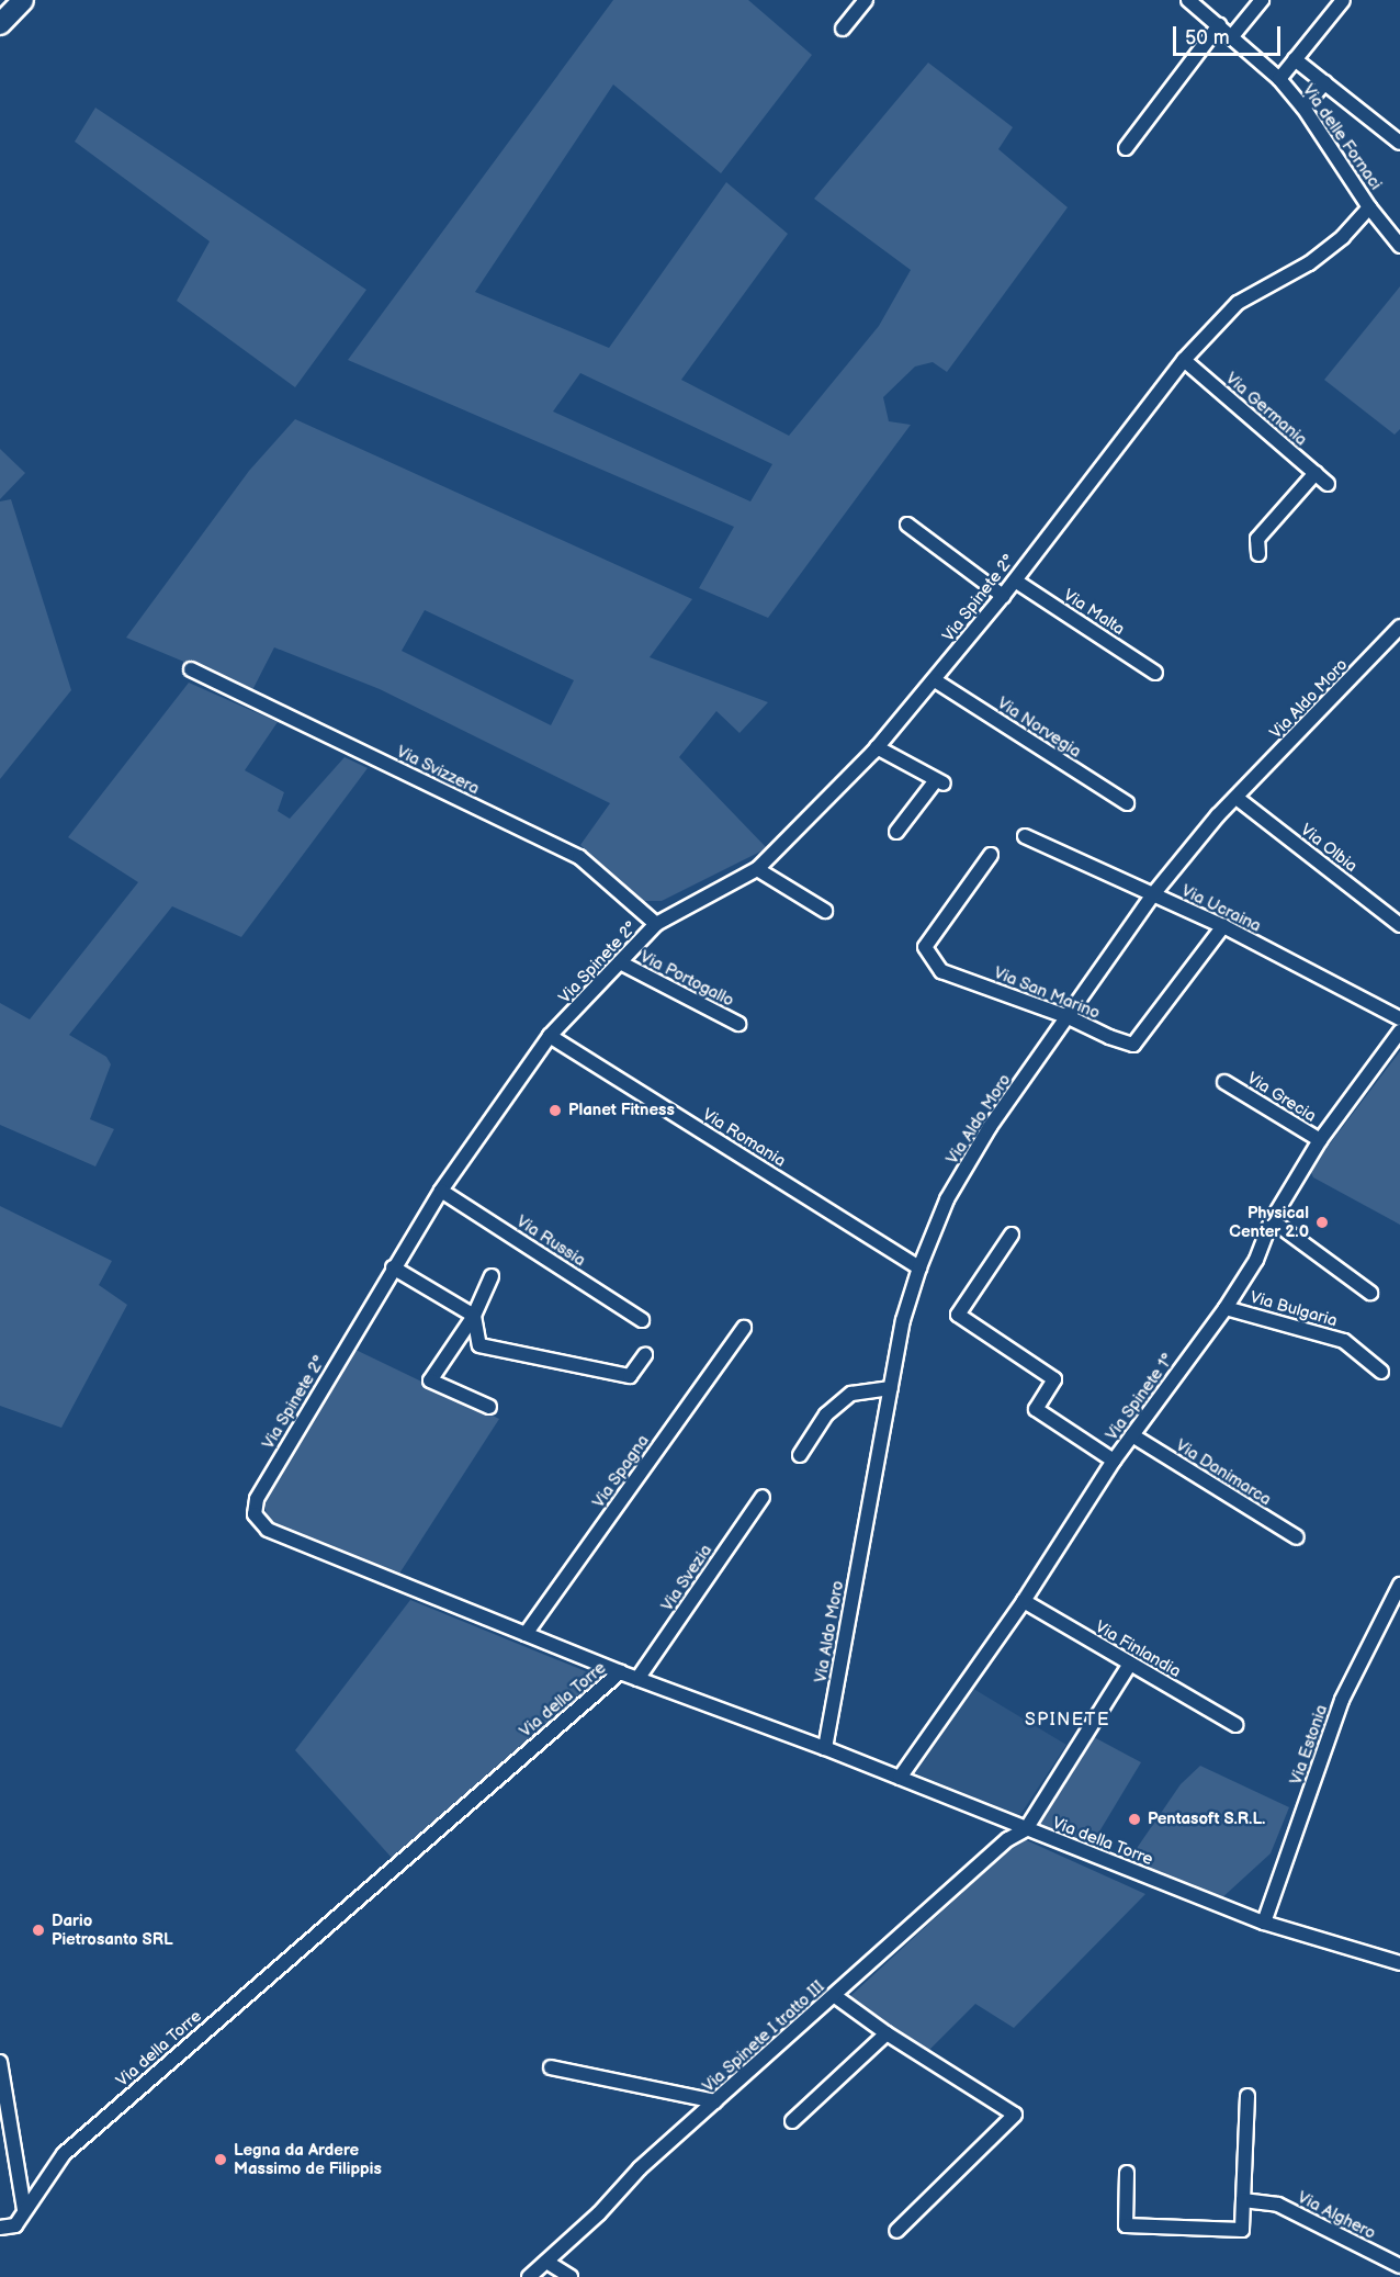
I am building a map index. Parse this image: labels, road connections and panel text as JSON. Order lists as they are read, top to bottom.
{
  "streets": {
    "street": [
      "Via delle Fornaci",
      "Via Germania",
      "Via Spinete 2°",
      "Via Malta",
      "Via Aldo Moro",
      "Via Norvegia",
      "Via Svizzera",
      "Via Olbia",
      "Via Ucraina",
      "Via Portogallo",
      "Via San Marino",
      "Via Grecia",
      "Via Romania",
      "Via Russia",
      "Via Bulgaria",
      "Via Spinete 1°",
      "Via Spagna",
      "Via Danimarca",
      "Via Svezia",
      "Via Finlandia",
      "Via della Torre",
      "Via Estonia",
      "Via Spinete I tratto III",
      "Via Alghero"
    ]
  },
  "crossings": [
    ["Via delle Fornaci", "Via Spinete 2°"],
    ["Via Germania", "Via Spinete 2°"],
    ["Via Spinete 2°", "Via Malta"],
    ["Via Spinete 2°", "Via Norvegia"],
    ["Via Spinete 2°", "Via Svizzera"],
    ["Via Spinete 2°", "Via Portogallo"],
    ["Via Spinete 2°", "Via Romania"],
    ["Via Spinete 2°", "Via Russia"],
    ["Via Spinete 2°", "Via Spagna"],
    ["Via Spinete 2°", "Via della Torre"],
    ["Via Aldo Moro", "Via Olbia"],
    ["Via Aldo Moro", "Via Ucraina"],
    ["Via Aldo Moro", "Via San Marino"],
    ["Via Aldo Moro", "Via Romania"],
    ["Via Aldo Moro", "Via della Torre"],
    ["Via Ucraina", "Via San Marino"],
    ["Via Grecia", "Via Spinete 1°"],
    ["Via Bulgaria", "Via Spinete 1°"],
    ["Via Spinete 1°", "Via Danimarca"],
    ["Via Spinete 1°", "Via Finlandia"],
    ["Via Spinete 1°", "Via della Torre"],
    ["Via Svezia", "Via della Torre"],
    ["Via della Torre", "Via Estonia"],
    ["Via della Torre", "Via Spinete I tratto III"]
  ],
  "districts": ["SPINETE"],
  "places": [
    "Planet Fitness",
    "Physical Center 2.0",
    "Pentasoft S.R.L.",
    "Dario Pietrosanto SRL",
    "Legna da Ardere Massimo de Filippis"
  ],
  "scale_bar": "50 m"
}
